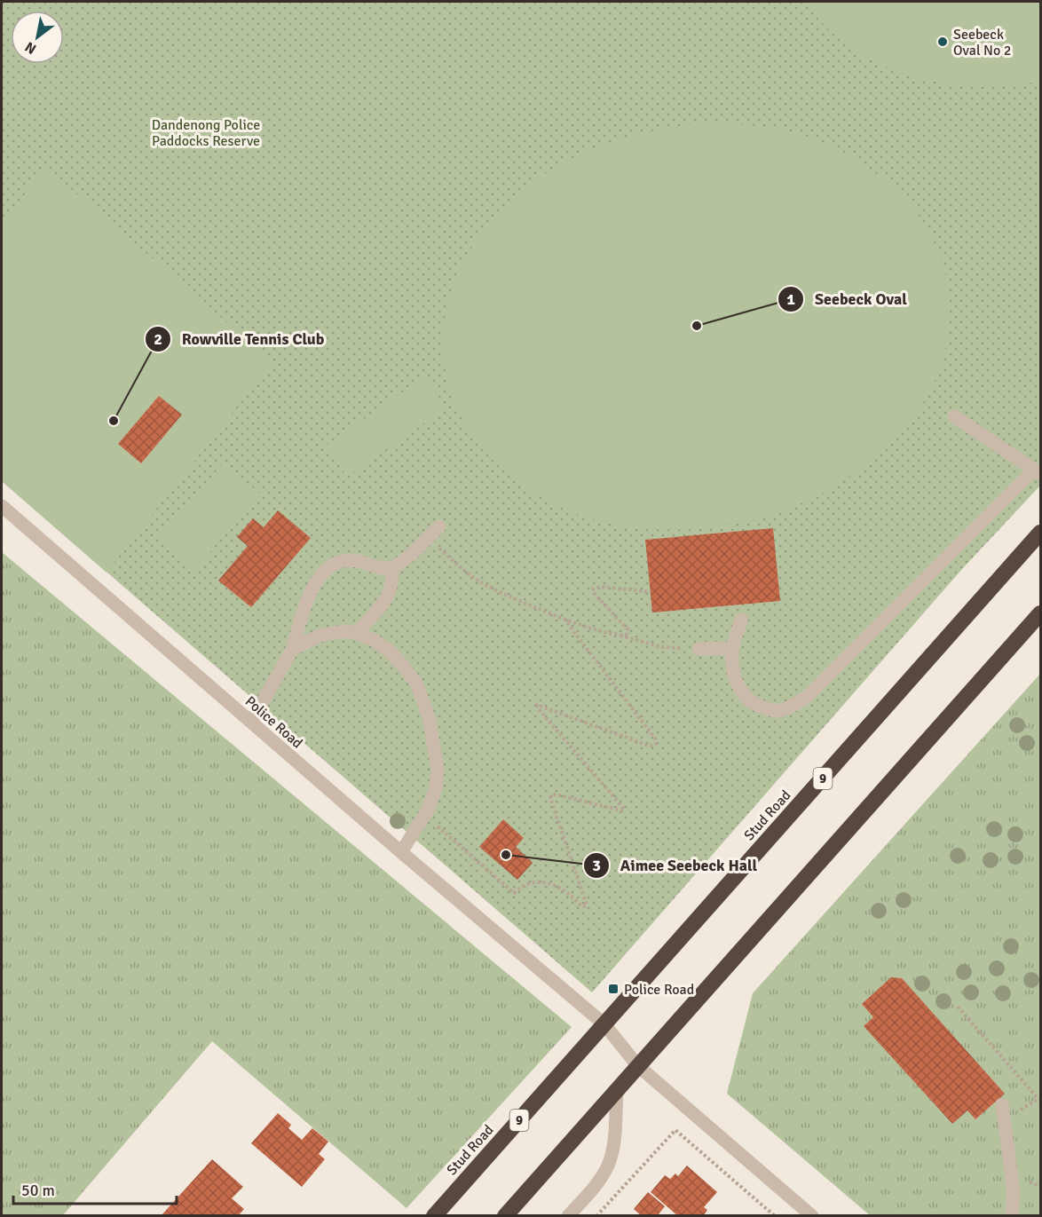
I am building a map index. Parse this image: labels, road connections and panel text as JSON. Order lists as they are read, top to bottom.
{
  "streets": {
    "highway": ["9", "Stud Road"],
    "street": ["Police Road"]
  },
  "crossings": [
    ["Police Road", "Stud Road"]
  ],
  "parks": ["Dandenong Police Paddocks Reserve"],
  "places": {
    "other": [
      "Seebeck Oval No 2",
      "Seebeck Oval",
      "Rowville Tennis Club",
      "Aimee Seebeck Hall"
    ],
    "transit": ["Police Road"]
  },
  "scale_bar": "50 m",
  "north": "bottom left"
}
